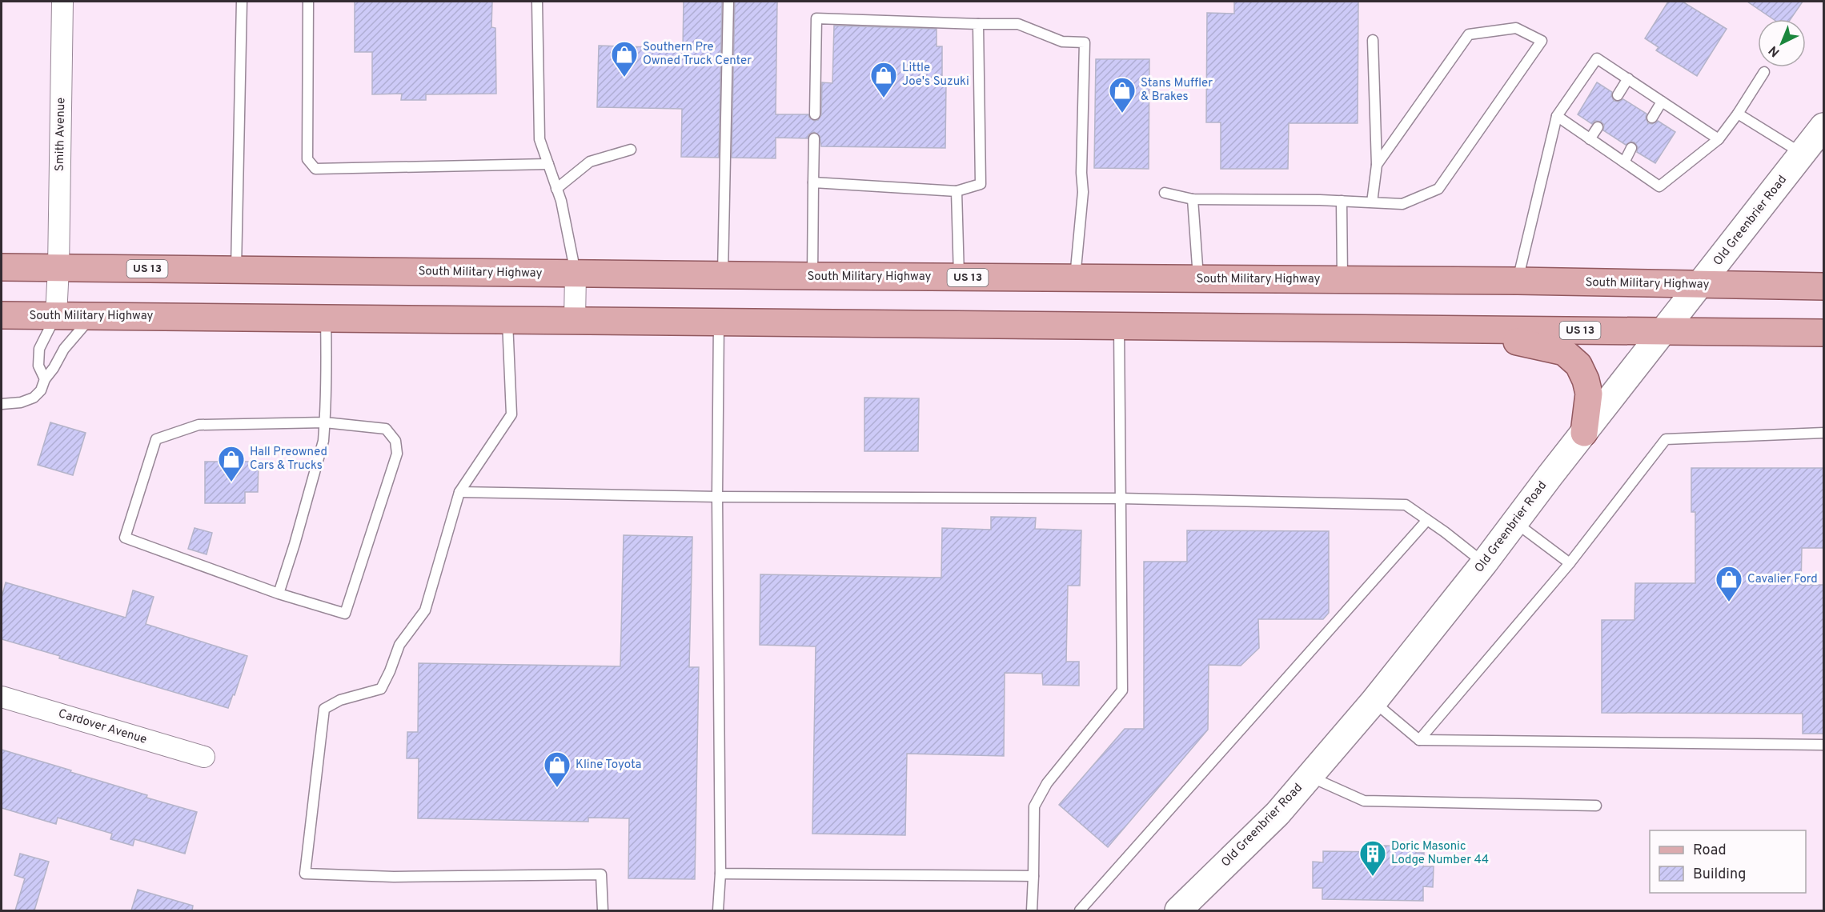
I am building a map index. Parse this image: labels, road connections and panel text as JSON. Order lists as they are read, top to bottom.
{
  "streets": {
    "main road": ["US 13", "South Military Highway"],
    "street": ["Smith Avenue", "Old Greenbrier Road", "Cardover Avenue"]
  },
  "crossings": [
    ["Smith Avenue", "South Military Highway"],
    ["Old Greenbrier Road", "South Military Highway"]
  ],
  "places": {
    "shop": [
      "Southern Pre Owned Truck Center",
      "Little Joe's Suzuki",
      "Stans Muffler & Brakes",
      "Hall Preowned Cars & Trucks",
      "Cavalier Ford",
      "Kline Toyota"
    ],
    "building": ["Doric Masonic Lodge Number 44"]
  },
  "legend": ["Road", "Building"],
  "north": "bottom left"
}
